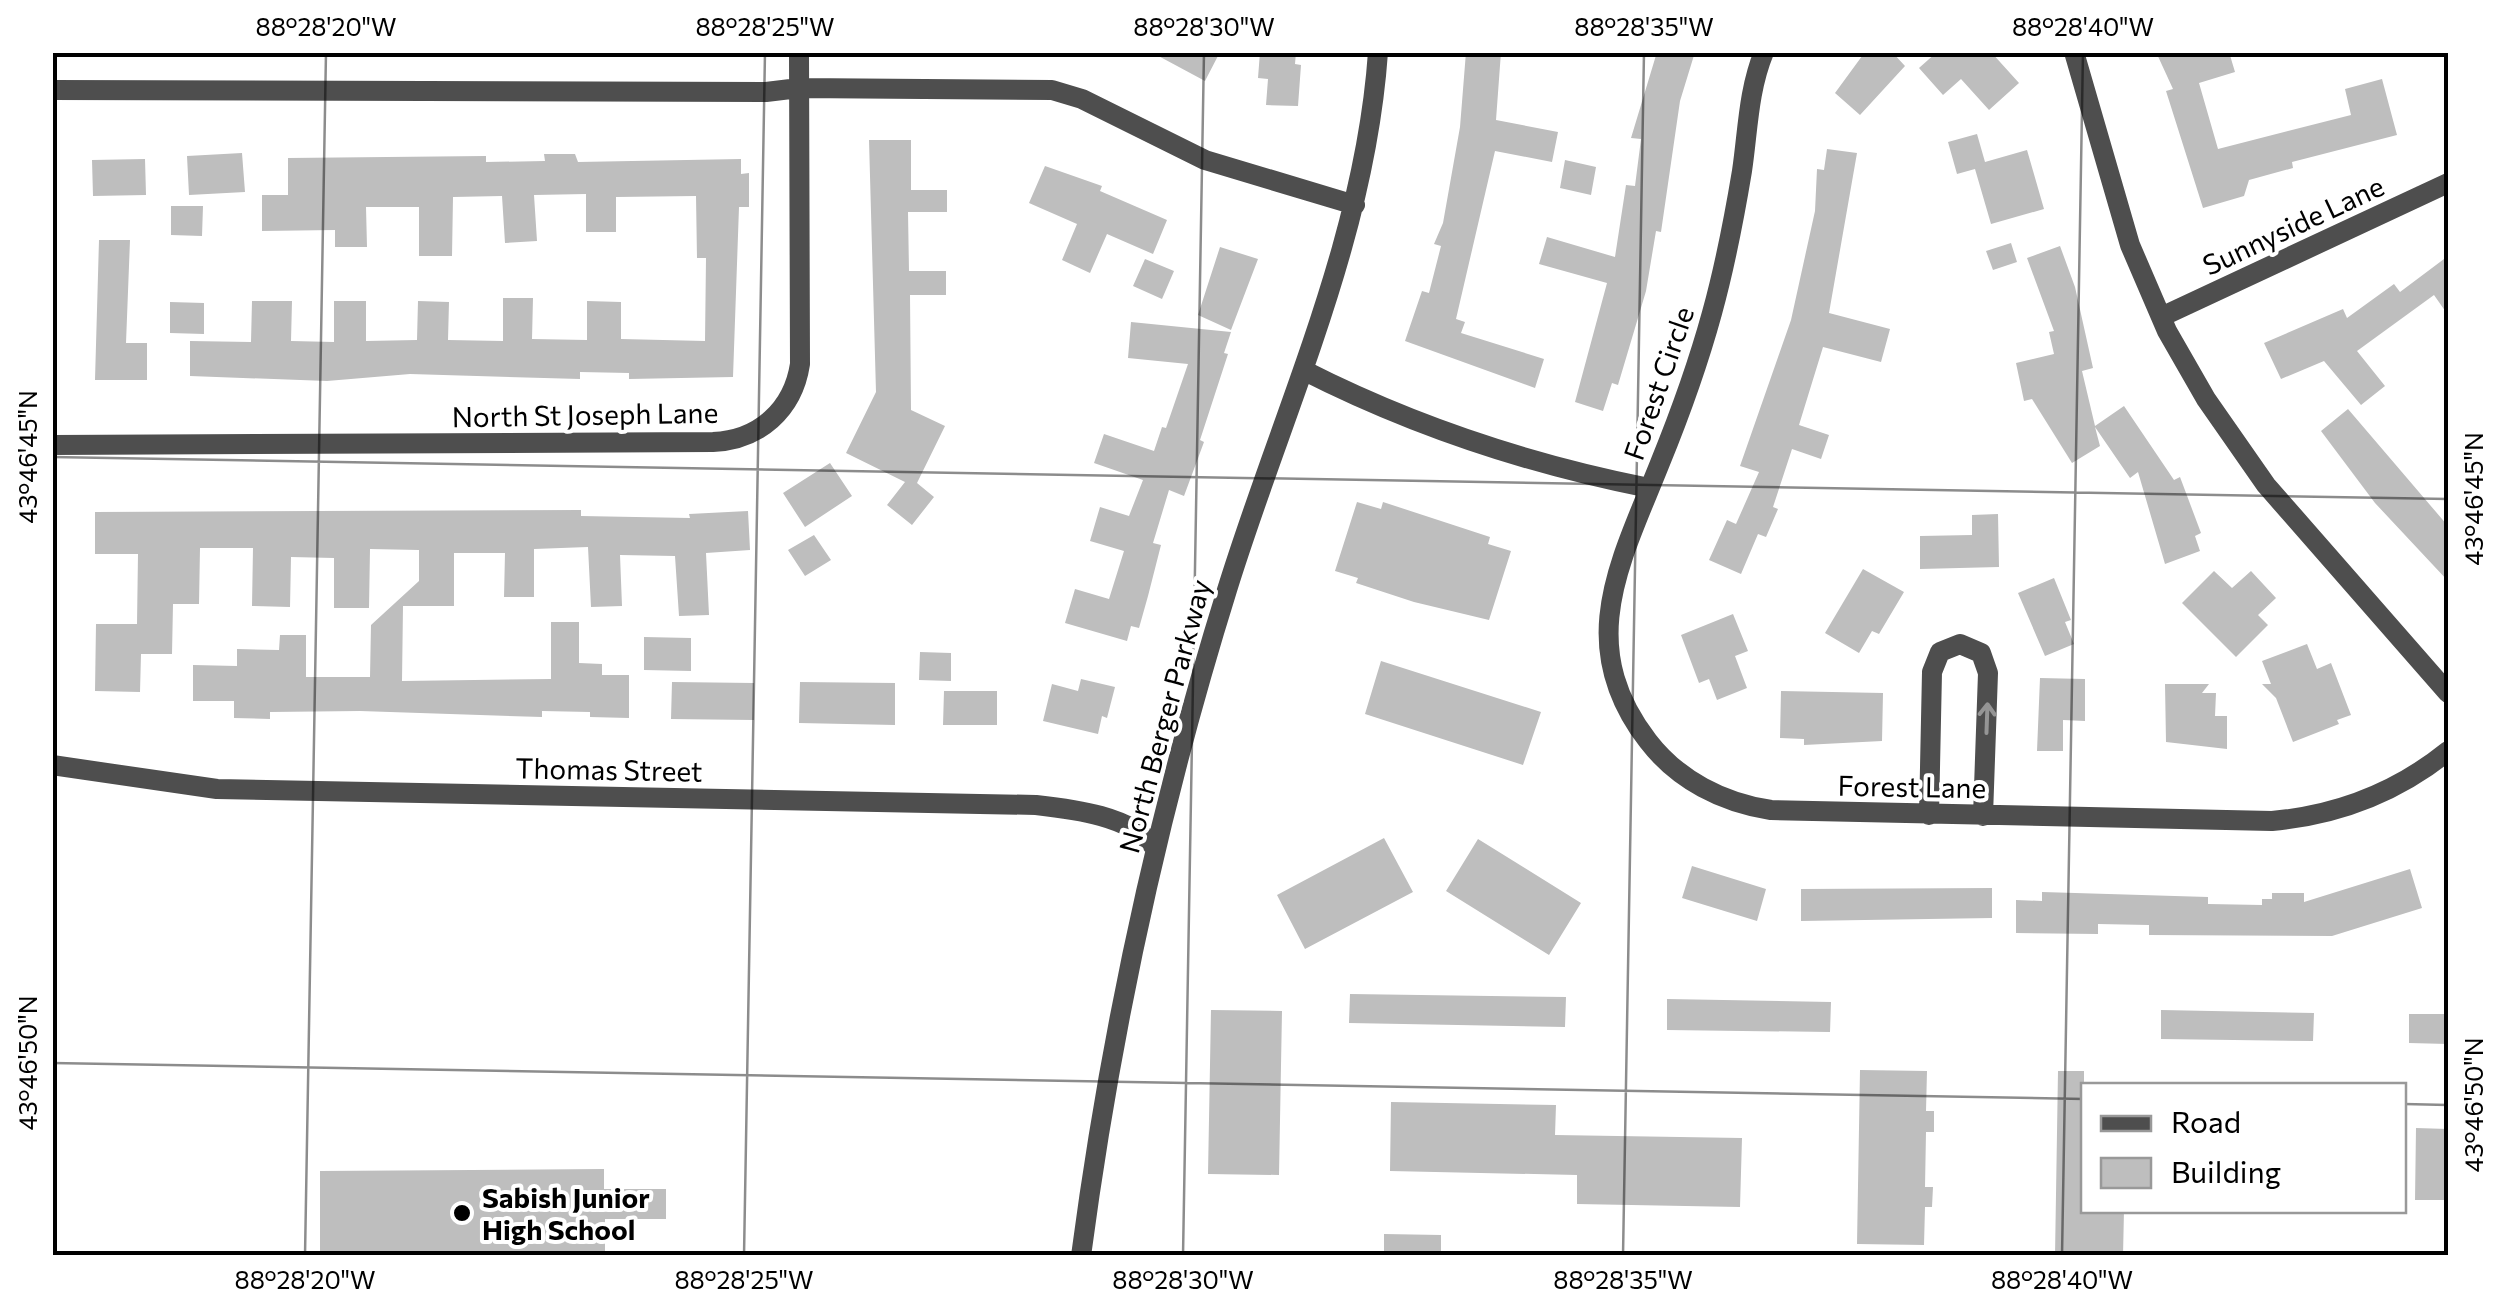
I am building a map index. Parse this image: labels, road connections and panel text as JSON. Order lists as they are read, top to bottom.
{
  "streets": {
    "street": [
      "Sunnyside Lane",
      "Forest Circle",
      "North St Joseph Lane",
      "North Berger Parkway",
      "Thomas Street",
      "Forest Lane"
    ]
  },
  "crossings": [
    ["Forest Circle", "North Berger Parkway"],
    ["Forest Circle", "Forest Lane"],
    ["North Berger Parkway", "Thomas Street"]
  ],
  "places": ["Sabish Junior High School"],
  "legend": ["Road", "Building"],
  "coordinates": [
    "88°28'20\"W",
    "88°28'25\"W",
    "88°28'30\"W",
    "88°28'35\"W",
    "88°28'40\"W",
    "43°46'45\"N",
    "43°46'50\"N"
  ]
}
